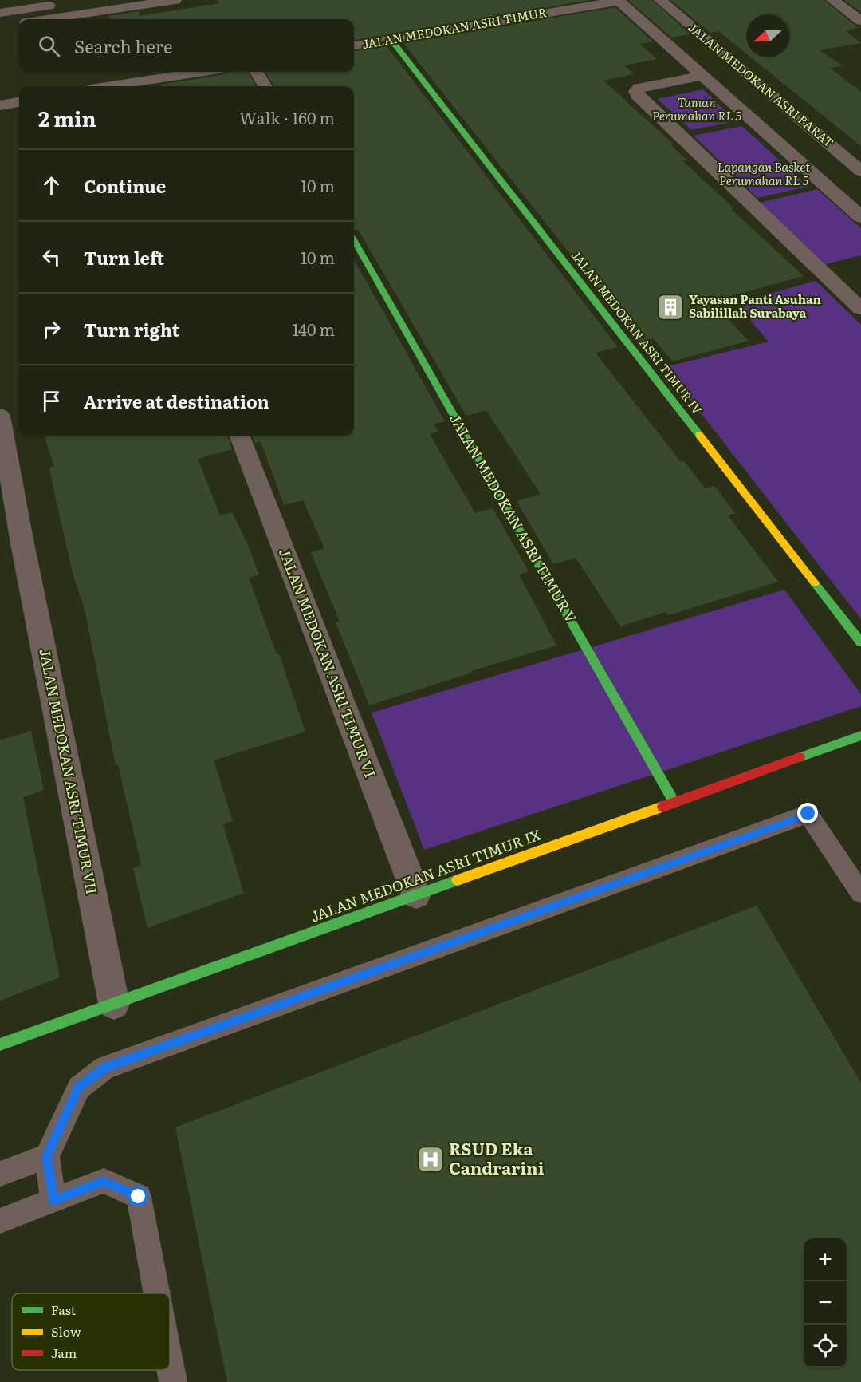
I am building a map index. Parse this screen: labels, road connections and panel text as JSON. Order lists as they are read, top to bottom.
{
  "streets": {
    "street": [
      "JALAN MEDOKAN ASRI TIMUR",
      "JALAN MEDOKAN ASRI BARAT",
      "JALAN MEDOKAN ASRI TIMUR IV",
      "JALAN MEDOKAN ASRI TIMUR V",
      "JALAN MEDOKAN ASRI TIMUR VI",
      "JALAN MEDOKAN ASRI TIMUR VII",
      "JALAN MEDOKAN ASRI TIMUR IX"
    ]
  },
  "crossings": [
    ["JALAN MEDOKAN ASRI TIMUR", "JALAN MEDOKAN ASRI TIMUR IV"],
    ["JALAN MEDOKAN ASRI TIMUR V", "JALAN MEDOKAN ASRI TIMUR IX"],
    ["JALAN MEDOKAN ASRI TIMUR VI", "JALAN MEDOKAN ASRI TIMUR IX"],
    ["JALAN MEDOKAN ASRI TIMUR VII", "JALAN MEDOKAN ASRI TIMUR IX"]
  ],
  "parks": ["Taman Perumahan RL 5", "Lapangan Basket Perumahan RL 5"],
  "places": {
    "building": ["Yayasan Panti Asuhan Sabilillah Surabaya"],
    "hospital": ["RSUD Eka Candrarini"]
  },
  "legend": ["Fast", "Slow", "Jam"],
  "north": "left",
  "page": {
    "search": "Search here",
    "heading": ["2 min", "Walk · 160 m"],
    "list": [
      ["Continue", "10 m"],
      ["Turn left", "10 m"],
      ["Turn right", "140 m"],
      "Arrive at destination"
    ],
    "map_buttons": ["+", "−"]
  }
}
